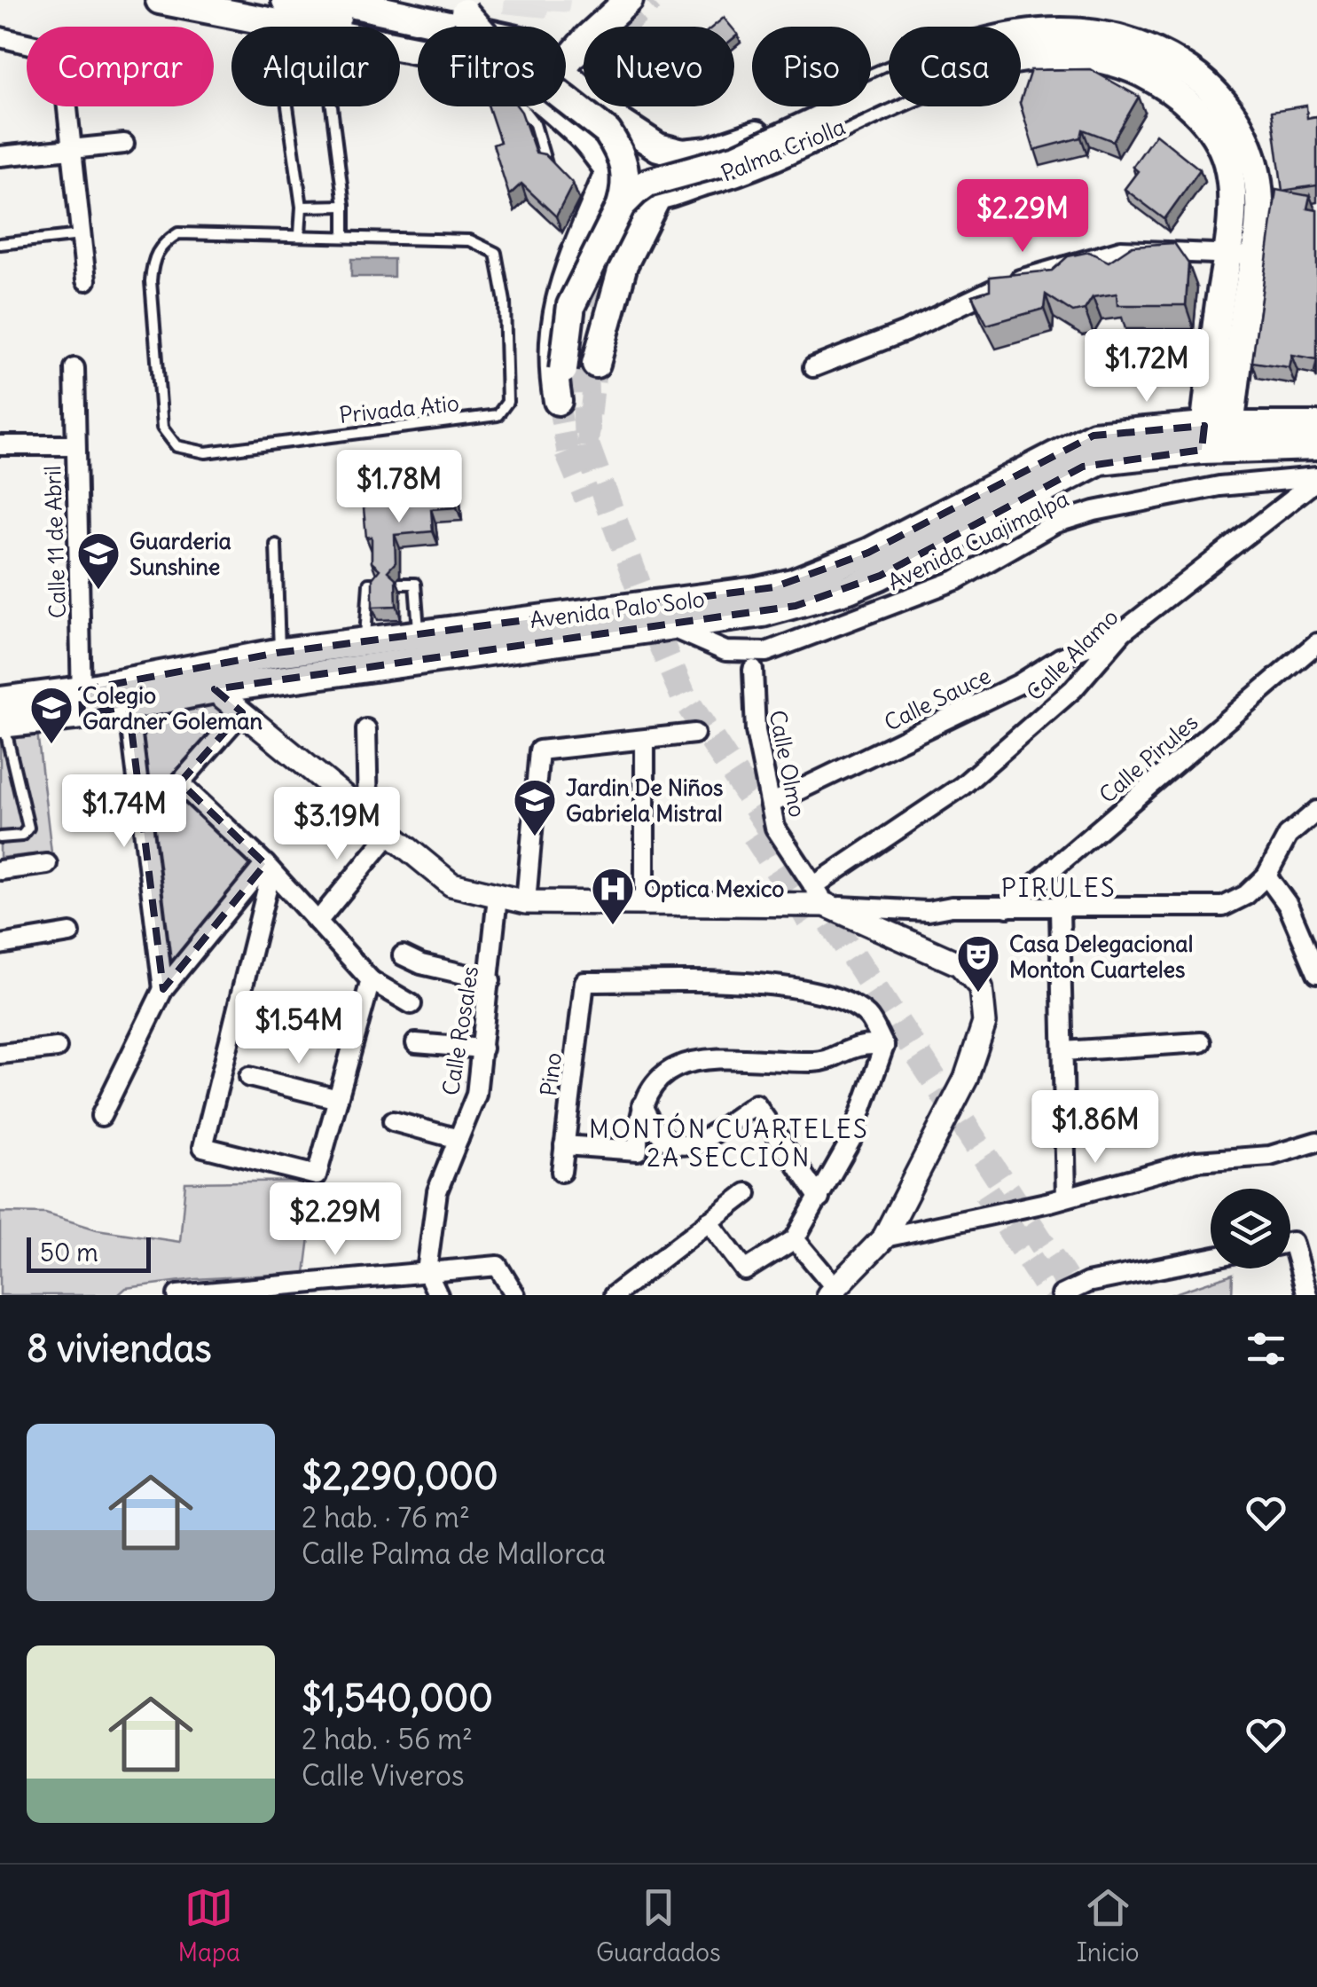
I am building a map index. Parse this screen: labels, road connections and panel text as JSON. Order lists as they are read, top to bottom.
{
  "streets": {
    "main road": ["Palma Criolla", "Avenida Palo Solo"],
    "street": [
      "Avenida Cuajimalpa",
      "Calle 11 de Abril",
      "Calle Alamo",
      "Calle Sauce",
      "Calle Pirules",
      "Calle Olmo",
      "Calle Rosales",
      "Pino"
    ],
    "lane": ["Privada Atio"]
  },
  "crossings": [
    ["Palma Criolla", "Avenida Palo Solo"],
    ["Avenida Cuajimalpa", "Avenida Palo Solo"],
    ["Avenida Cuajimalpa", "Calle Alamo"],
    ["Calle 11 de Abril", "Avenida Palo Solo"],
    ["Calle Alamo", "Calle Sauce"],
    ["Calle Alamo", "Calle Olmo"],
    ["Calle Sauce", "Calle Olmo"]
  ],
  "districts": ["PIRULES", "MONTÓN CUARTELES 2A SECCIÓN"],
  "places": {
    "school or university": ["Guarderia Sunshine", "Colegio Gardner Goleman", "Jardin De Niños Gabriela Mistral"],
    "hospital": ["Optica Mexico"],
    "theatre": ["Casa Delegacional Monton Cuarteles"]
  },
  "scale_bar": "50 m",
  "page": {
    "chip": [
      "Comprar",
      "Alquilar",
      "Filtros",
      "Nuevo",
      "Piso",
      "Casa"
    ],
    "price": [
      "$2.29M",
      "$1.72M",
      "$1.78M",
      "$1.74M",
      "$3.19M",
      "$1.54M",
      "$1.86M",
      "$2.29M"
    ],
    "scale": "50 m",
    "heading": "8 viviendas",
    "list": [
      {
        "name": "$2,290,000",
        "note": "2 hab. · 76 m² · Calle Palma de Mallorca"
      },
      {
        "name": "$1,540,000",
        "note": "2 hab. · 56 m² · Calle Viveros"
      }
    ],
    "tabs": ["Mapa", "Guardados", "Inicio"]
  }
}
